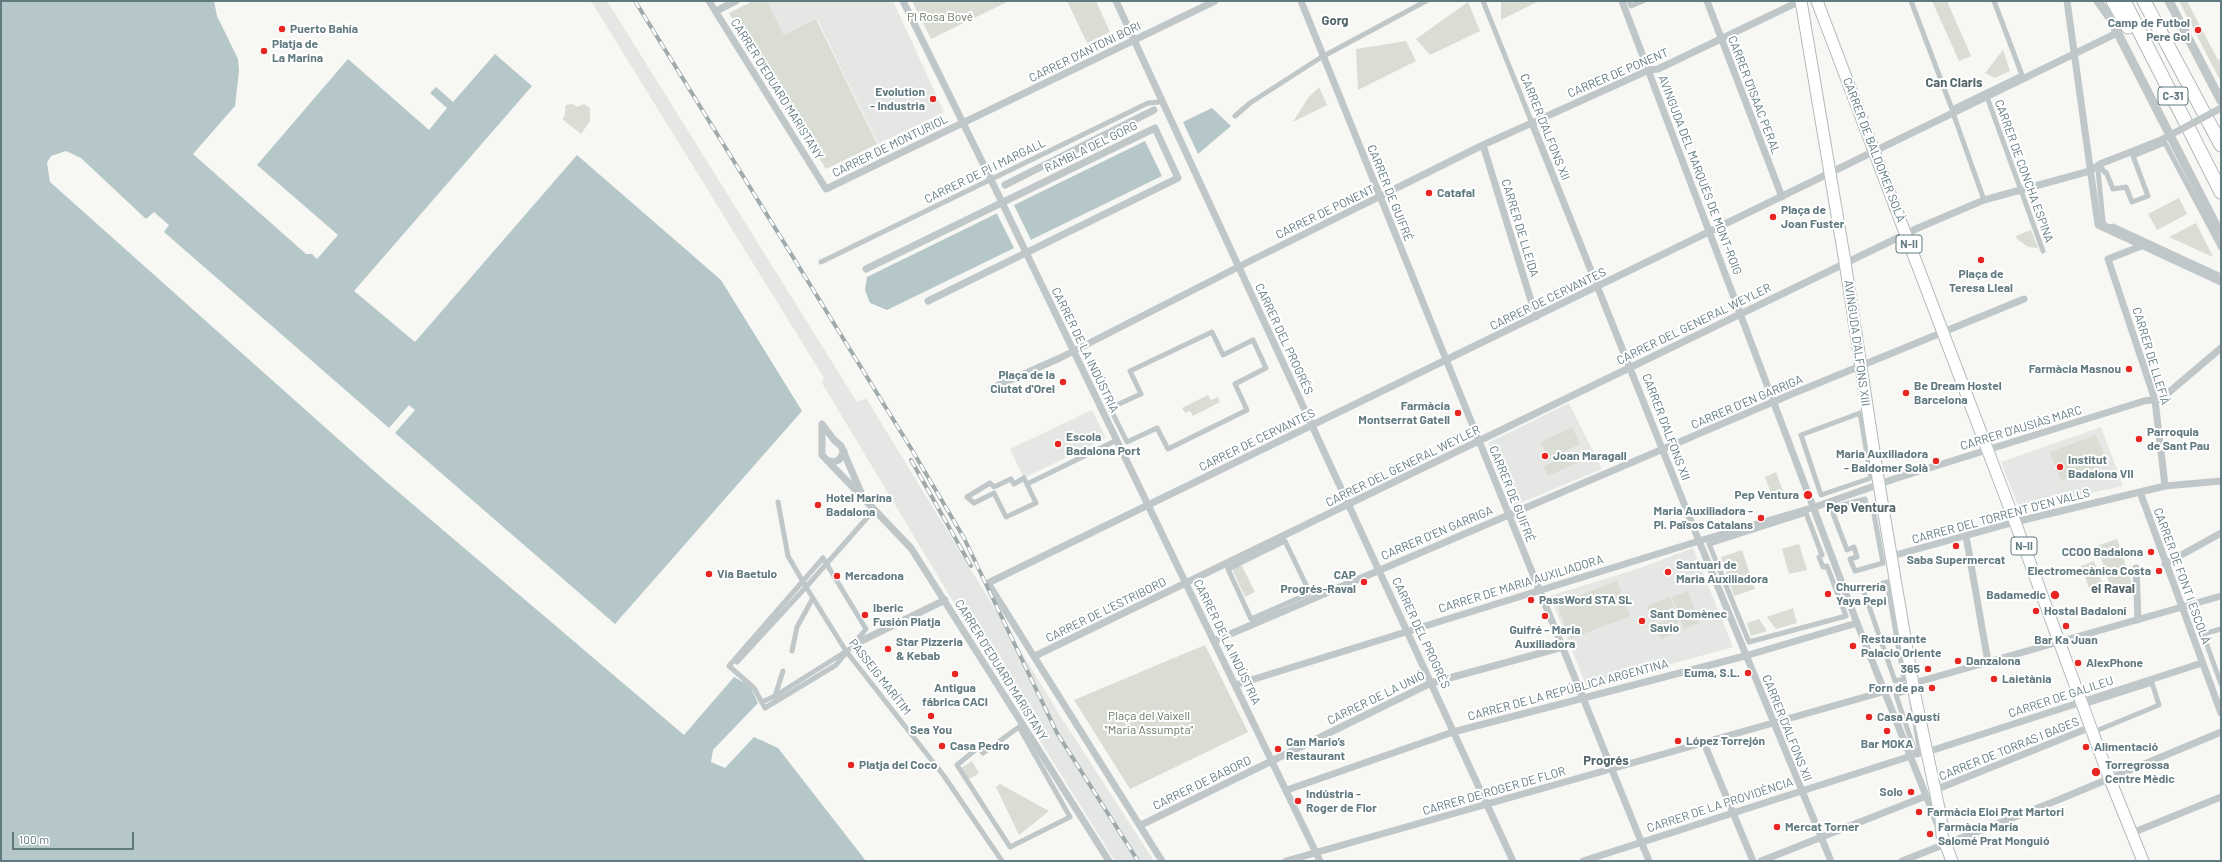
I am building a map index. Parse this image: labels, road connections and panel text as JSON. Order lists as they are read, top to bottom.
{
  "streets": {
    "highway": ["C-31"],
    "main road": ["CARRER DE BALDOMER SOLÀ", "N-II", "AVINGUDA D'ALFONS XIII"],
    "street": [
      "CARRER D'ANTONI BORI",
      "CARRER DE PONENT",
      "CARRER D'EDUARD MARISTANY",
      "CARRER D'ISAAC PERAL",
      "CARRER D'ALFONS XII",
      "CARRER DE MONTURIOL",
      "RAMBLA DEL GORG",
      "CARRER DE PI I MARGALL",
      "CARRER DE CONCHA ESPINA",
      "AVINGUDA DEL MARQUÈS DE MONT-ROIG",
      "CARRER DE GUIFRÉ",
      "CARRER DE LLEIDA",
      "CARRER DE CERVANTES",
      "CARRER DEL GENERAL WEYLER",
      "CARRER DEL PROGRÉS",
      "CARRER DE LA INDÚSTRIA",
      "CARRER DE LLEFIÀ",
      "CARRER D'EN GARRIGA",
      "CARRER D'AUSIÀS MARC",
      "CARRER DEL TORRENT D'EN VALLS",
      "CARRER DE FONT I ESCOLÀ",
      "CARRER DE MARIA AUXILIADORA",
      "CARRER DE L'ESTRIBORD",
      "PASSEIG MARÍTIM",
      "CARRER DE LA REPÚBLICA ARGENTINA",
      "CARRER DE GALILEU",
      "CARRER DE LA UNIÓ",
      "CARRER DE TORRAS I BAGES",
      "CARRER DE BABORD",
      "CARRER DE ROGER DE FLOR",
      "CARRER DE LA PROVIDÈNCIA"
    ]
  },
  "crossings": [
    ["CARRER D'ANTONI BORI", "CARRER DE MONTURIOL"],
    ["CARRER D'ANTONI BORI", "CARRER DEL PROGRÉS"],
    ["CARRER D'ANTONI BORI", "CARRER DE LA INDÚSTRIA"],
    ["CARRER DE PONENT", "CARRER D'ISAAC PERAL"],
    ["CARRER DE PONENT", "CARRER D'ALFONS XII"],
    ["CARRER DE PONENT", "AVINGUDA DEL MARQUÈS DE MONT-ROIG"],
    ["CARRER DE PONENT", "CARRER DE GUIFRÉ"],
    ["CARRER DE PONENT", "CARRER DE LLEIDA"],
    ["CARRER DE PONENT", "CARRER DEL PROGRÉS"],
    ["CARRER DE PONENT", "AVINGUDA D'ALFONS XIII"],
    ["CARRER DE PONENT", "CARRER DE LA INDÚSTRIA"],
    ["CARRER D'EDUARD MARISTANY", "CARRER DE MONTURIOL"],
    ["CARRER D'ISAAC PERAL", "CARRER DE CERVANTES"],
    ["CARRER D'ALFONS XII", "CARRER DE CERVANTES"],
    ["CARRER D'ALFONS XII", "CARRER DEL GENERAL WEYLER"],
    ["CARRER D'ALFONS XII", "CARRER D'EN GARRIGA"],
    ["CARRER D'ALFONS XII", "CARRER DE MARIA AUXILIADORA"],
    ["CARRER D'ALFONS XII", "CARRER DE LA REPÚBLICA ARGENTINA"],
    ["CARRER D'ALFONS XII", "CARRER DE TORRAS I BAGES"],
    ["CARRER D'ALFONS XII", "CARRER DE ROGER DE FLOR"],
    ["CARRER D'ALFONS XII", "CARRER DE LA PROVIDÈNCIA"],
    ["CARRER DE MONTURIOL", "CARRER DE LA INDÚSTRIA"],
    ["CARRER DE BALDOMER SOLÀ", "CARRER DE CERVANTES"],
    ["CARRER DE BALDOMER SOLÀ", "CARRER DEL GENERAL WEYLER"],
    ["CARRER DE BALDOMER SOLÀ", "CARRER D'EN GARRIGA"],
    ["CARRER DE BALDOMER SOLÀ", "CARRER D'AUSIÀS MARC"],
    ["CARRER DE BALDOMER SOLÀ", "CARRER DEL TORRENT D'EN VALLS"],
    ["CARRER DE BALDOMER SOLÀ", "CARRER DE GALILEU"],
    ["CARRER DE BALDOMER SOLÀ", "CARRER DE TORRAS I BAGES"],
    ["CARRER DE BALDOMER SOLÀ", "CARRER DE ROGER DE FLOR"],
    ["CARRER DE PI I MARGALL", "CARRER DE LA INDÚSTRIA"],
    ["CARRER DE CONCHA ESPINA", "CARRER DE CERVANTES"],
    ["CARRER DE CONCHA ESPINA", "CARRER DEL GENERAL WEYLER"],
    ["AVINGUDA DEL MARQUÈS DE MONT-ROIG", "CARRER DE CERVANTES"],
    ["AVINGUDA DEL MARQUÈS DE MONT-ROIG", "CARRER DEL GENERAL WEYLER"],
    ["AVINGUDA DEL MARQUÈS DE MONT-ROIG", "AVINGUDA D'ALFONS XIII"],
    ["AVINGUDA DEL MARQUÈS DE MONT-ROIG", "CARRER D'EN GARRIGA"],
    ["AVINGUDA DEL MARQUÈS DE MONT-ROIG", "CARRER D'AUSIÀS MARC"],
    ["AVINGUDA DEL MARQUÈS DE MONT-ROIG", "CARRER DE MARIA AUXILIADORA"],
    ["AVINGUDA DEL MARQUÈS DE MONT-ROIG", "CARRER DE LA REPÚBLICA ARGENTINA"],
    ["AVINGUDA DEL MARQUÈS DE MONT-ROIG", "CARRER DE TORRAS I BAGES"],
    ["AVINGUDA DEL MARQUÈS DE MONT-ROIG", "CARRER DE ROGER DE FLOR"],
    ["AVINGUDA DEL MARQUÈS DE MONT-ROIG", "CARRER DE LA PROVIDÈNCIA"],
    ["CARRER DE GUIFRÉ", "CARRER DE CERVANTES"],
    ["CARRER DE GUIFRÉ", "CARRER DEL GENERAL WEYLER"],
    ["CARRER DE GUIFRÉ", "CARRER D'EN GARRIGA"],
    ["CARRER DE GUIFRÉ", "CARRER DE MARIA AUXILIADORA"],
    ["CARRER DE GUIFRÉ", "CARRER DE LA REPÚBLICA ARGENTINA"],
    ["CARRER DE GUIFRÉ", "CARRER DE LA UNIÓ"],
    ["CARRER DE GUIFRÉ", "CARRER DE ROGER DE FLOR"],
    ["CARRER DE GUIFRÉ", "CARRER DE LA PROVIDÈNCIA"],
    ["CARRER DE LLEIDA", "CARRER DE CERVANTES"],
    ["CARRER DE CERVANTES", "CARRER DEL PROGRÉS"],
    ["CARRER DE CERVANTES", "AVINGUDA D'ALFONS XIII"],
    ["CARRER DE CERVANTES", "CARRER DE LA INDÚSTRIA"],
    ["CARRER DE CERVANTES", "CARRER DE L'ESTRIBORD"],
    ["CARRER DEL GENERAL WEYLER", "CARRER DEL PROGRÉS"],
    ["CARRER DEL GENERAL WEYLER", "AVINGUDA D'ALFONS XIII"],
    ["CARRER DEL GENERAL WEYLER", "CARRER DE LA INDÚSTRIA"],
    ["CARRER DEL GENERAL WEYLER", "CARRER DE L'ESTRIBORD"],
    ["CARRER DEL PROGRÉS", "CARRER D'EN GARRIGA"],
    ["CARRER DEL PROGRÉS", "CARRER DE MARIA AUXILIADORA"],
    ["CARRER DEL PROGRÉS", "CARRER DE LA REPÚBLICA ARGENTINA"],
    ["CARRER DEL PROGRÉS", "CARRER DE LA UNIÓ"],
    ["CARRER DEL PROGRÉS", "CARRER DE ROGER DE FLOR"],
    ["AVINGUDA D'ALFONS XIII", "CARRER D'EN GARRIGA"],
    ["AVINGUDA D'ALFONS XIII", "CARRER D'AUSIÀS MARC"],
    ["AVINGUDA D'ALFONS XIII", "CARRER DEL TORRENT D'EN VALLS"],
    ["AVINGUDA D'ALFONS XIII", "CARRER DE GALILEU"],
    ["AVINGUDA D'ALFONS XIII", "CARRER DE TORRAS I BAGES"],
    ["AVINGUDA D'ALFONS XIII", "CARRER DE ROGER DE FLOR"],
    ["CARRER DE LA INDÚSTRIA", "CARRER D'EN GARRIGA"],
    ["CARRER DE LA INDÚSTRIA", "CARRER DE MARIA AUXILIADORA"],
    ["CARRER DE LA INDÚSTRIA", "CARRER DE L'ESTRIBORD"],
    ["CARRER DE LA INDÚSTRIA", "CARRER DE LA REPÚBLICA ARGENTINA"],
    ["CARRER DE LA INDÚSTRIA", "CARRER DE LA UNIÓ"],
    ["CARRER DE LA INDÚSTRIA", "CARRER DE BABORD"],
    ["CARRER DE LA INDÚSTRIA", "CARRER DE ROGER DE FLOR"],
    ["CARRER DE LLEFIÀ", "CARRER D'AUSIÀS MARC"],
    ["CARRER DE LLEFIÀ", "CARRER DEL TORRENT D'EN VALLS"],
    ["CARRER D'AUSIÀS MARC", "CARRER DE MARIA AUXILIADORA"],
    ["CARRER DEL TORRENT D'EN VALLS", "CARRER DE FONT I ESCOLÀ"],
    ["CARRER DE FONT I ESCOLÀ", "CARRER DE GALILEU"],
    ["CARRER DE FONT I ESCOLÀ", "CARRER DE ROGER DE FLOR"],
    ["CARRER DE LA UNIÓ", "CARRER DE BABORD"]
  ],
  "districts": [
    "Gorg",
    "Can Claris",
    "Pep Ventura",
    "el Raval",
    "Progrés"
  ],
  "parks": ["Pl Rosa Bové", "Plaça del Vaixell \"Maria Assumpta\""],
  "places": [
    "Puerto Bahía",
    "Camp de Futbol Pere Gol",
    "Platja de La Marina",
    "Evolution - Industria",
    "Catafal",
    "Plaça de Joan Fuster",
    "Plaça de Teresa Lleal",
    "Farmàcia Masnou",
    "Plaça de la Ciutat d'Orel",
    "Be Dream Hostel Barcelona",
    "Farmàcia Montserrat Gatell",
    "Parroquia de Sant Pau",
    "Escola Badalona Port",
    "Joan Maragall",
    "Maria Auxiliadora - Baldomer Solà",
    "Institut Badalona VII",
    "Pep Ventura",
    "Hotel Marina Badalona",
    "Maria Auxiliadora - Pl. Països Catalans",
    "Saba Supermercat",
    "CCOO Badalona",
    "Electromecànica Costa",
    "Santuari de Maria Auxiliadora",
    "Via Baetulo",
    "Mercadona",
    "CAP Progrés-Raval",
    "Churrería Yaya Pepi",
    "Badamedic",
    "PassWord STA SL",
    "Hostal Badaloní",
    "Iberic Fusión Platja",
    "Guifré - Maria Auxiliadora",
    "Sant Domènec Savio",
    "Bar Ka Juan",
    "Restaurante Palacio Oriente",
    "Star Pizzeria & Kebab",
    "Danzalona",
    "AlexPhone",
    "365",
    "Euma, S.L.",
    "Antigua fábrica CACI",
    "Laietània",
    "Forn de pa",
    "Sea You",
    "Casa Agustí",
    "Bar MOKA",
    "López Torrejón",
    "Casa Pedro",
    "Alimentació",
    "Can Mario’s Restaurant",
    "Platja del Coco",
    "Torregrossa Centre Mèdic",
    "Solo",
    "Indústria - Roger de Flor",
    "Farmàcia Eloi Prat Martori",
    "Mercat Torner",
    "Farmàcia María Salomé Prat Monguió"
  ],
  "scale_bar": "100 m"
}
